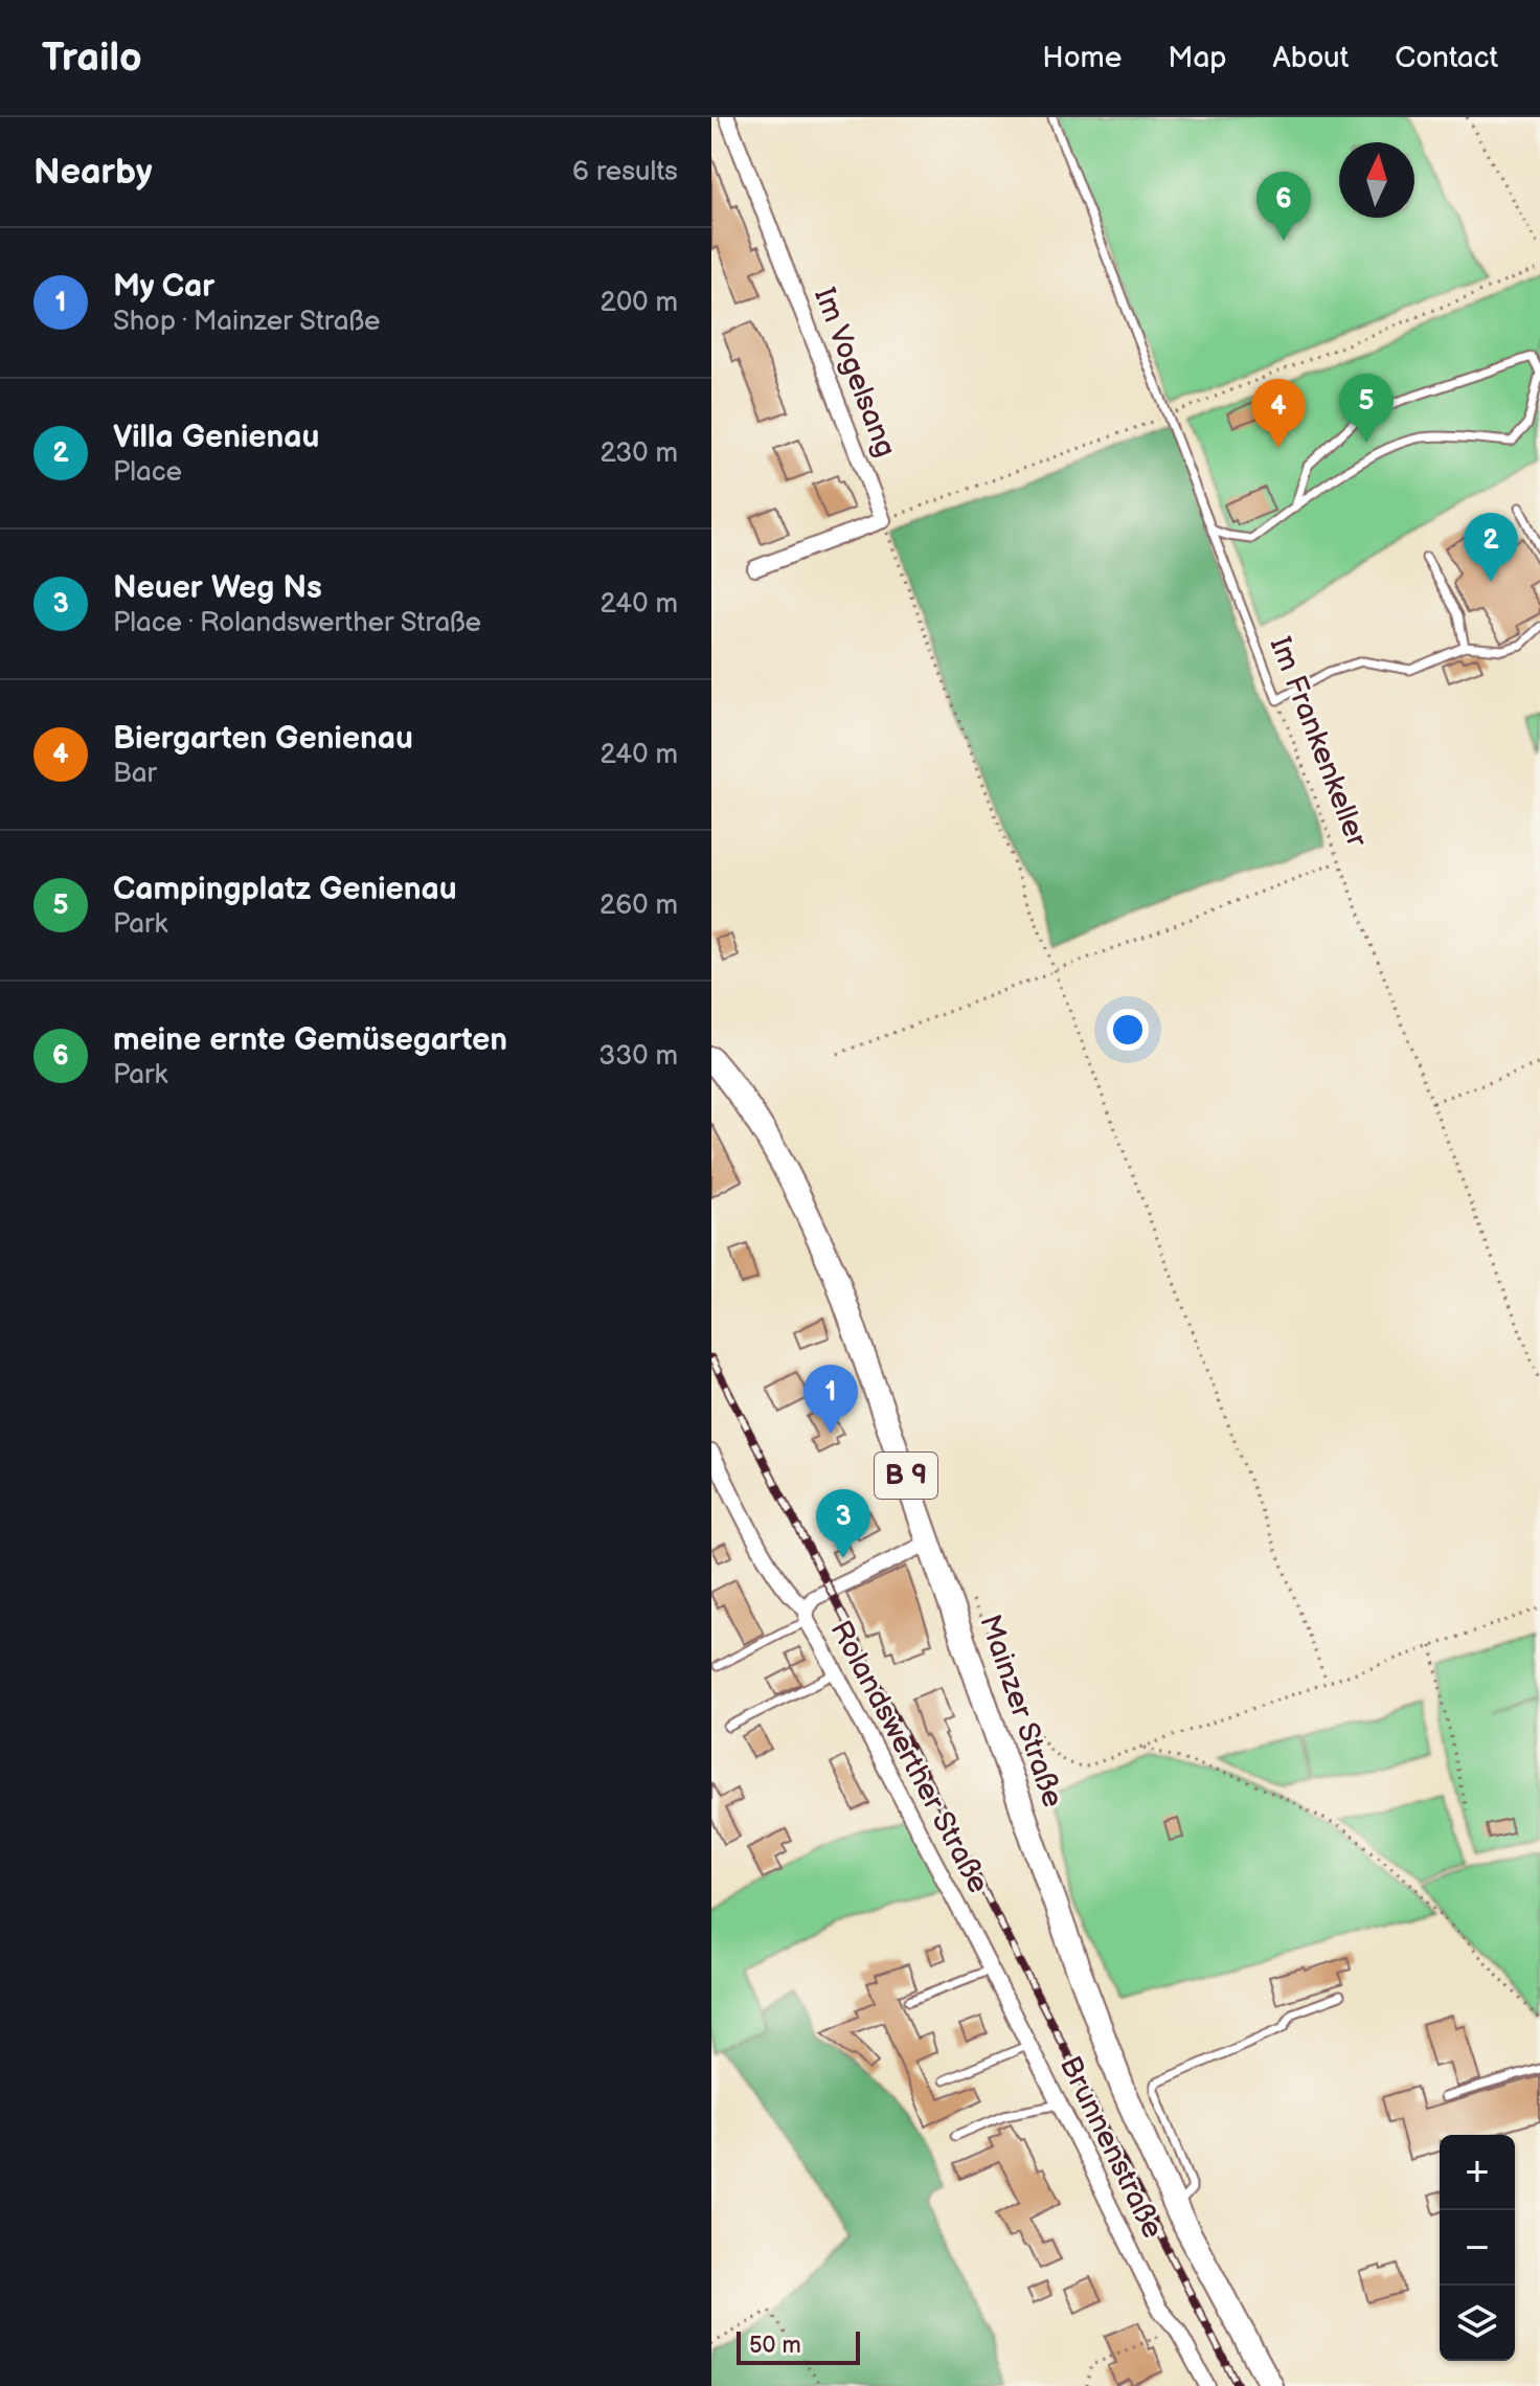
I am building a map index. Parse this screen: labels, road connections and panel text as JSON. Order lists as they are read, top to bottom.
{
  "streets": {
    "main road": ["B 9", "Mainzer Straße"],
    "street": ["Im Vogelsang", "Rolandswerther Straße", "Brunnenstraße"],
    "lane": ["Im Frankenkeller"]
  },
  "crossings": [
    ["Mainzer Straße", "Rolandswerther Straße"],
    ["Rolandswerther Straße", "Brunnenstraße"]
  ],
  "scale_bar": "50 m",
  "north": "top",
  "page": {
    "header": "Trailo",
    "nav": [
      "Home",
      "Map",
      "About",
      "Contact"
    ],
    "heading": ["Nearby", "6 results"],
    "pins": [
      "6",
      "5",
      "4",
      "2",
      "1",
      "3"
    ],
    "list": [
      {
        "mark": "1",
        "name": "My Car",
        "note": "Shop · Mainzer Straße",
        "value": "200 m"
      },
      {
        "mark": "2",
        "name": "Villa Genienau",
        "note": "Place",
        "value": "230 m"
      },
      {
        "mark": "3",
        "name": "Neuer Weg Ns",
        "note": "Place · Rolandswerther Straße",
        "value": "240 m"
      },
      {
        "mark": "4",
        "name": "Biergarten Genienau",
        "note": "Bar",
        "value": "240 m"
      },
      {
        "mark": "5",
        "name": "Campingplatz Genienau",
        "note": "Park",
        "value": "260 m"
      },
      {
        "mark": "6",
        "name": "meine ernte Gemüsegarten",
        "note": "Park",
        "value": "330 m"
      }
    ],
    "map_buttons": ["+", "−"],
    "scale": "50 m"
  }
}
